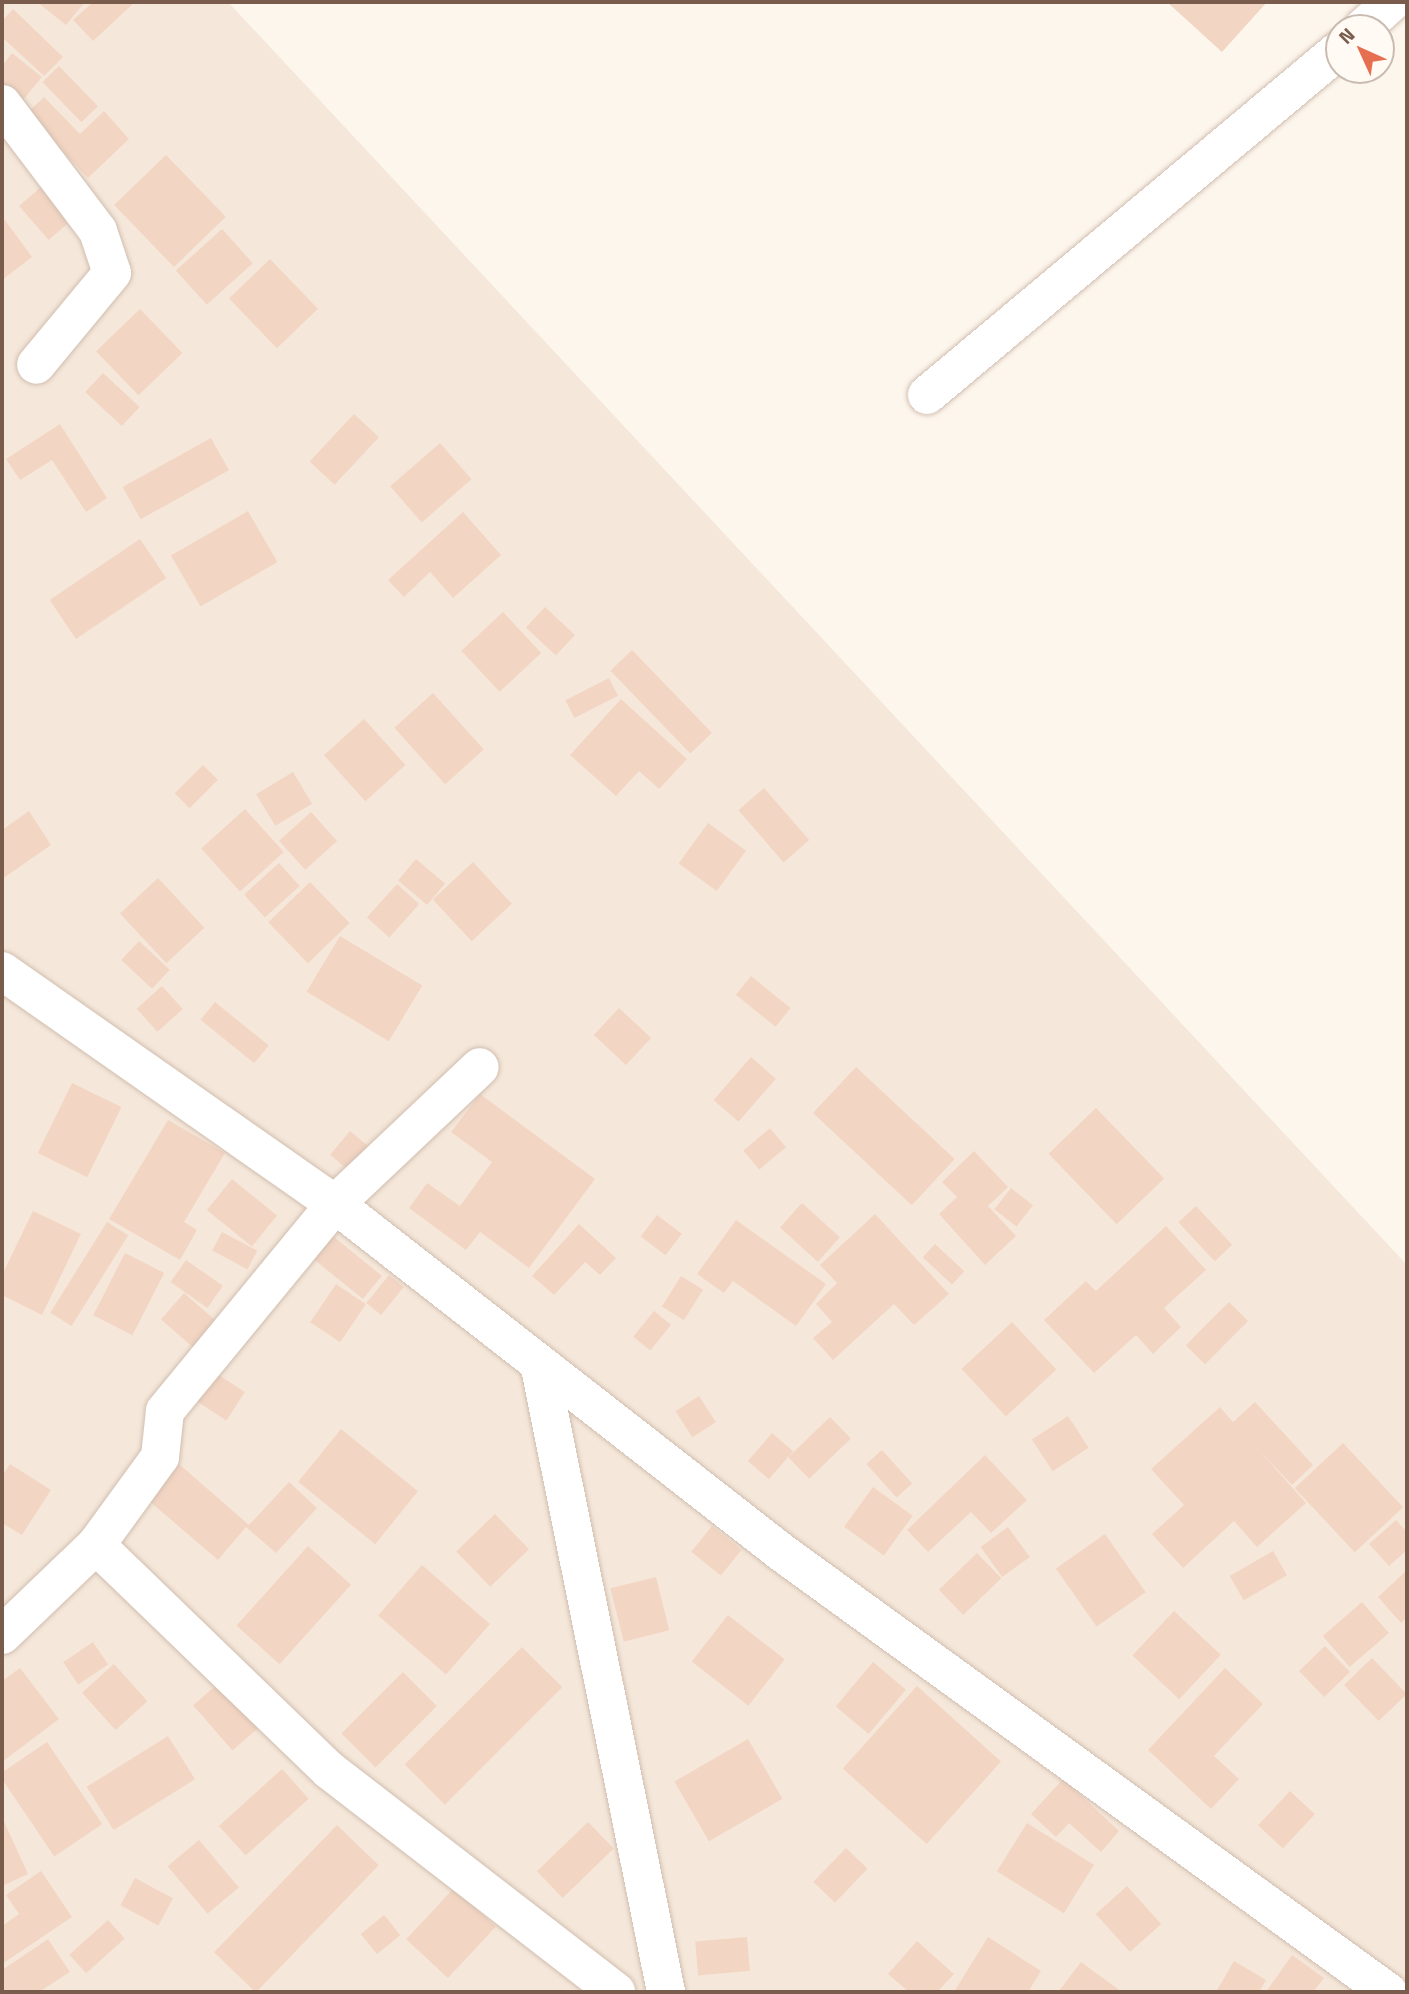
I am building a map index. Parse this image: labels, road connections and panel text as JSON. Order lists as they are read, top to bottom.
{
  "north": "top left"
}
